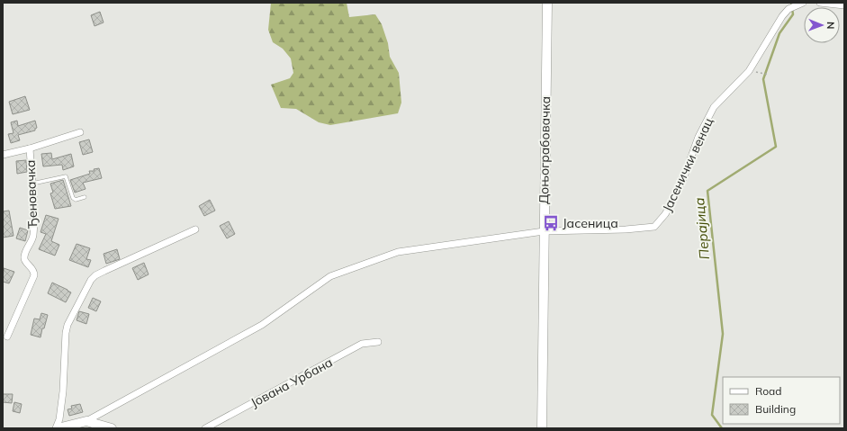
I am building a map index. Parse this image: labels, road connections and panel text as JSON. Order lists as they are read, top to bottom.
{
  "streets": {
    "street": [
      "Доњограбовачка",
      "Јасенички венац",
      "Ђеновачка",
      "Јована Урбана"
    ]
  },
  "crossings": [
    ["Доњограбовачка", "Јасенички венац"]
  ],
  "water": ["Перајица"],
  "places": {
    "bus stop": ["Јасеница"]
  },
  "legend": ["Road", "Building"],
  "north": "right"
}
